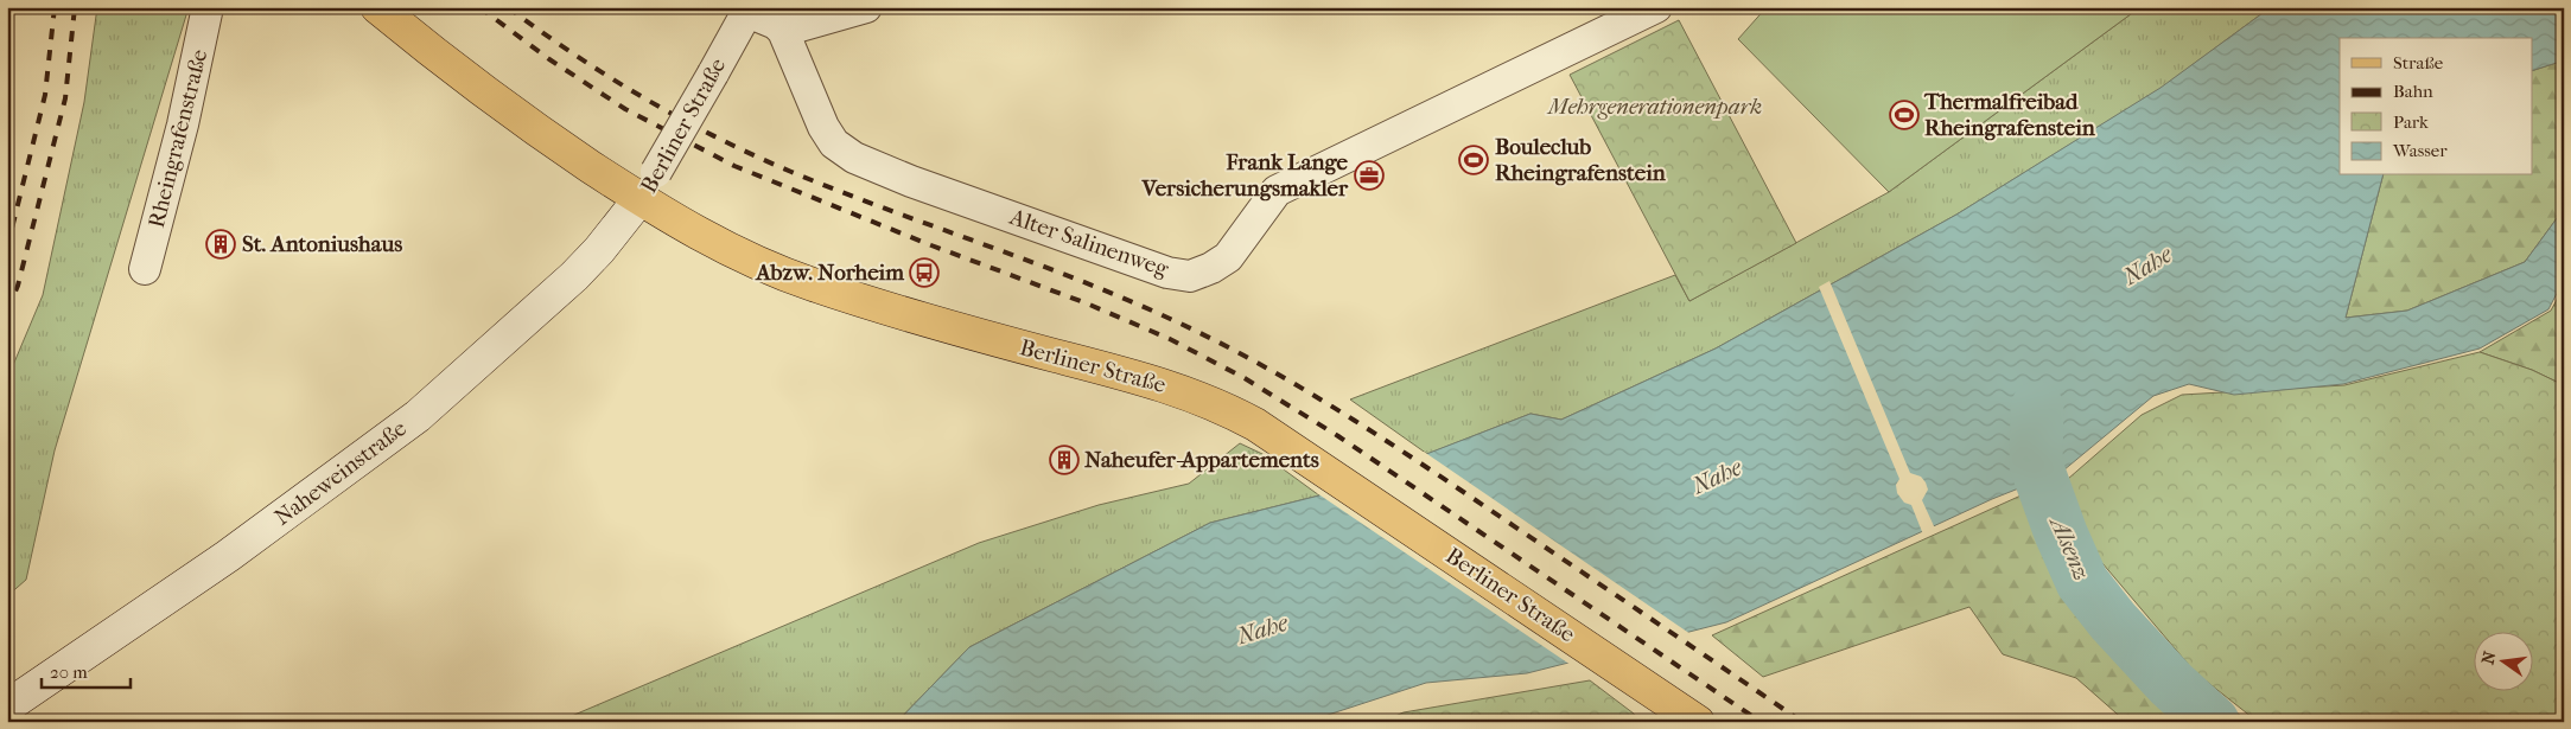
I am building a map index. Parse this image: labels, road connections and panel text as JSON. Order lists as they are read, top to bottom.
{
  "streets": {
    "main road": ["Berliner Straße", "Naheweinstraße"],
    "street": ["Rheingrafenstraße", "Alter Salinenweg"]
  },
  "crossings": [
    ["Berliner Straße", "Naheweinstraße"]
  ],
  "water": ["Nahe", "Alsenz"],
  "parks": ["Mehrgenerationenpark"],
  "places": {
    "sports": ["Thermalfreibad Rheingrafenstein", "Bouleclub Rheingrafenstein"],
    "office": ["Frank Lange Versicherungsmakler"],
    "building": ["St. Antoniushaus", "Naheufer-Appartements"],
    "bus stop": ["Abzw. Norheim"]
  },
  "legend": [
    "Straße",
    "Bahn",
    "Park",
    "Wasser"
  ],
  "scale_bar": "20 m",
  "north": "left"
}
